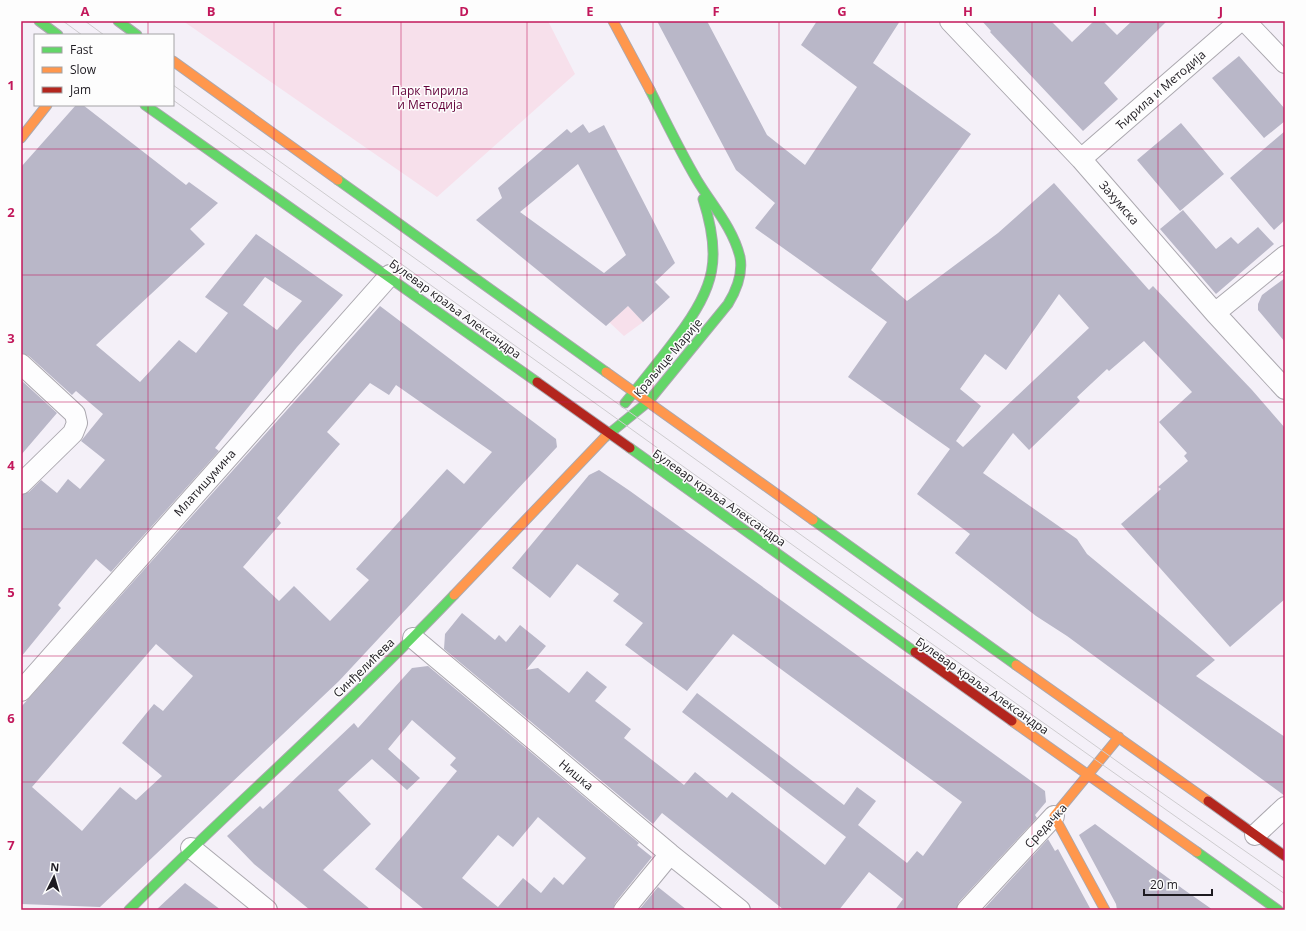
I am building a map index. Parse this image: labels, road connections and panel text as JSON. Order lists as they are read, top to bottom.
{
  "streets": {
    "main road": [
      "Булевар краља Александра",
      "Краљице Марије",
      "Синђелићева",
      "Средачка"
    ],
    "street": [
      "Ћирила и Методија",
      "Захумска",
      "Млатишумина",
      "Нишка"
    ]
  },
  "crossings": [
    ["Ћирила и Методија", "Захумска"],
    ["Булевар краља Александра", "Краљице Марије"],
    ["Булевар краља Александра", "Млатишумина"],
    ["Булевар краља Александра", "Синђелићева"],
    ["Булевар краља Александра", "Средачка"],
    ["Краљице Марије", "Синђелићева"],
    ["Синђелићева", "Нишка"]
  ],
  "parks": ["Парк Ћирила и Методија"],
  "legend": ["Fast", "Slow", "Jam"],
  "scale_bar": "20 m",
  "north": "top",
  "grid": {
    "columns": [
      "A",
      "B",
      "C",
      "D",
      "E",
      "F",
      "G",
      "H",
      "I",
      "J"
    ],
    "rows": [
      "1",
      "2",
      "3",
      "4",
      "5",
      "6",
      "7"
    ]
  }
}
